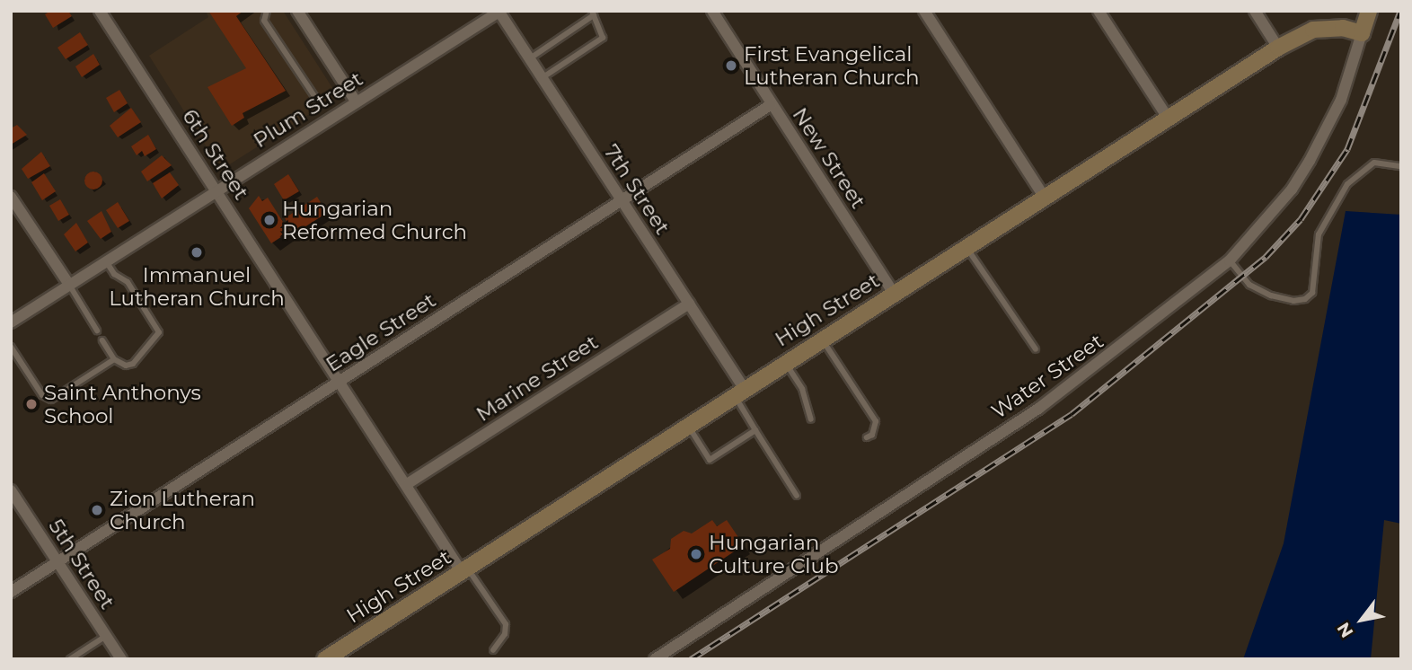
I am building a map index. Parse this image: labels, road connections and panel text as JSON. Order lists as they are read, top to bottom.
{
  "streets": {
    "street": [
      "Plum Street",
      "6th Street",
      "New Street",
      "7th Street",
      "High Street",
      "Eagle Street",
      "Water Street",
      "Marine Street",
      "5th Street"
    ]
  },
  "crossings": [
    ["Plum Street", "6th Street"],
    ["Plum Street", "7th Street"],
    ["6th Street", "High Street"],
    ["6th Street", "Eagle Street"],
    ["6th Street", "Marine Street"],
    ["New Street", "High Street"],
    ["New Street", "Eagle Street"],
    ["7th Street", "High Street"],
    ["7th Street", "Eagle Street"],
    ["7th Street", "Marine Street"],
    ["High Street", "Water Street"],
    ["Eagle Street", "5th Street"]
  ],
  "places": [
    "First Evangelical Lutheran Church",
    "Hungarian Reformed Church",
    "Immanuel Lutheran Church",
    "Saint Anthonys School",
    "Zion Lutheran Church",
    "Hungarian Culture Club"
  ],
  "north": "bottom left"
}
